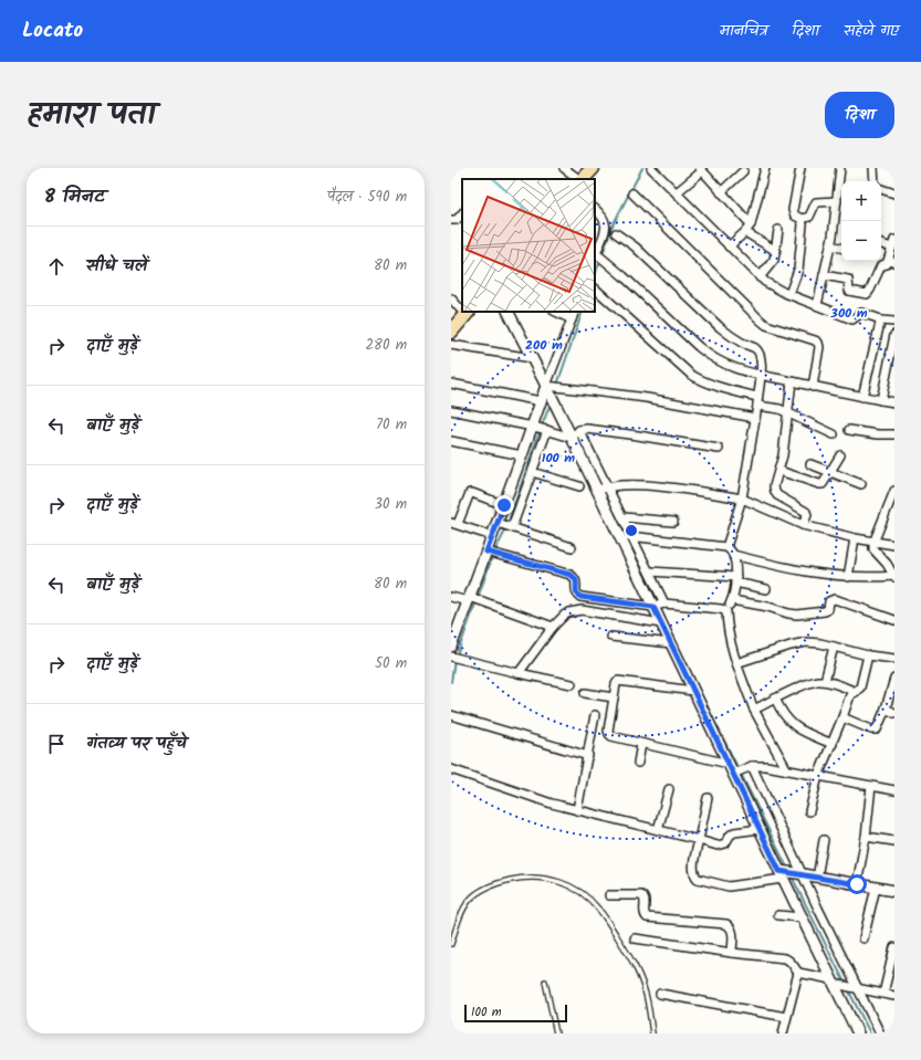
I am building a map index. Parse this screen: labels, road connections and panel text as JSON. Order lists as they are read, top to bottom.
{
  "scale_bar": "100 m",
  "page": {
    "header": "Locato",
    "nav": ["मानचित्र", "दिशा", "सहेजे गए"],
    "title": "हमारा पता",
    "buttons": "दिशा",
    "heading": ["8 मिनट", "पैदल · 590 m"],
    "map_buttons": ["+", "−"],
    "list": [
      ["सीधे चलें", "80 m"],
      ["दाएँ मुड़ें", "280 m"],
      ["बाएँ मुड़ें", "70 m"],
      ["दाएँ मुड़ें", "30 m"],
      ["बाएँ मुड़ें", "80 m"],
      ["दाएँ मुड़ें", "50 m"],
      "गंतव्य पर पहुँचे"
    ],
    "scale": "100 m"
  },
  "rings": ["300 m", "200 m", "100 m"]
}
